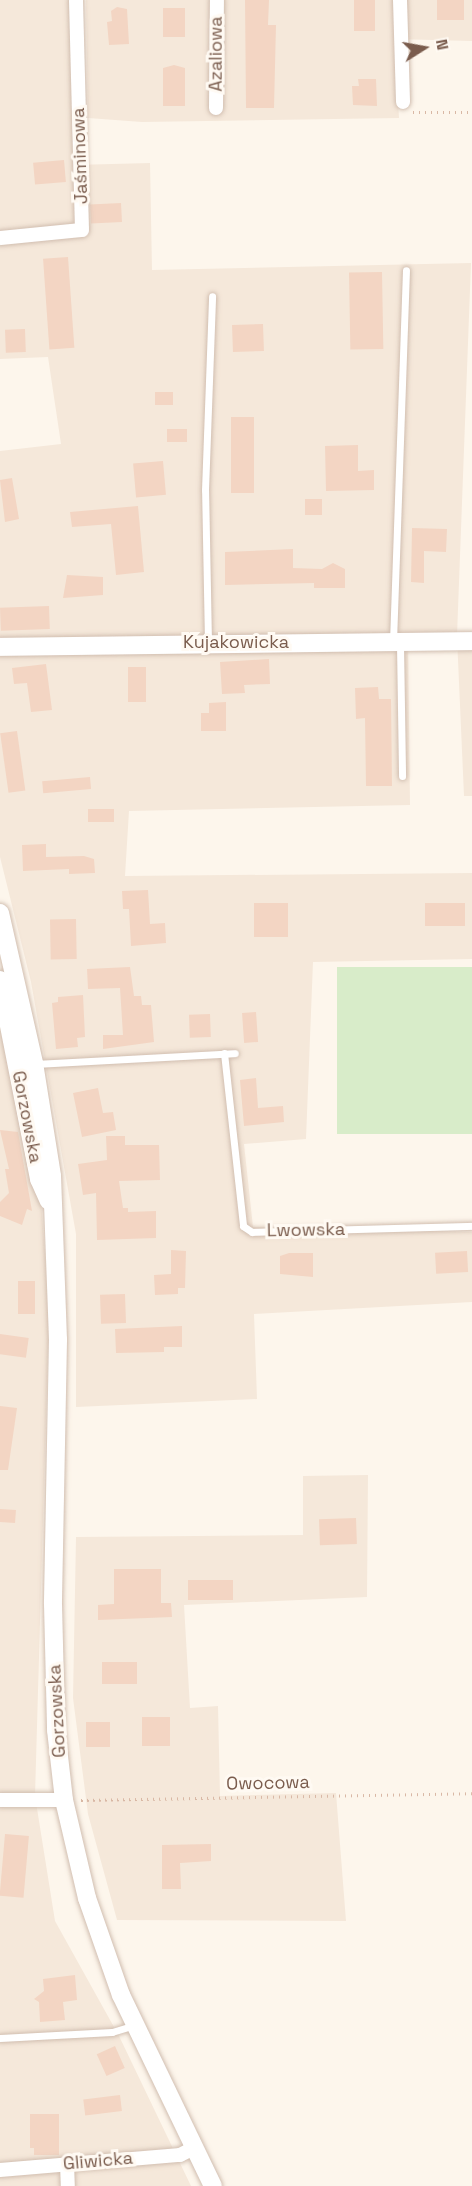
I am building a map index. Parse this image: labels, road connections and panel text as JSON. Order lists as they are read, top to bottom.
{
  "streets": {
    "main road": ["Kujakowicka", "Gorzowska"],
    "street": ["Azaliowa", "Jaśminowa", "Gliwicka"],
    "lane": ["Lwowska"],
    "path": ["Owocowa"]
  },
  "crossings": [
    ["Gorzowska", "Owocowa"],
    ["Gorzowska", "Gliwicka"]
  ],
  "north": "right"
}
